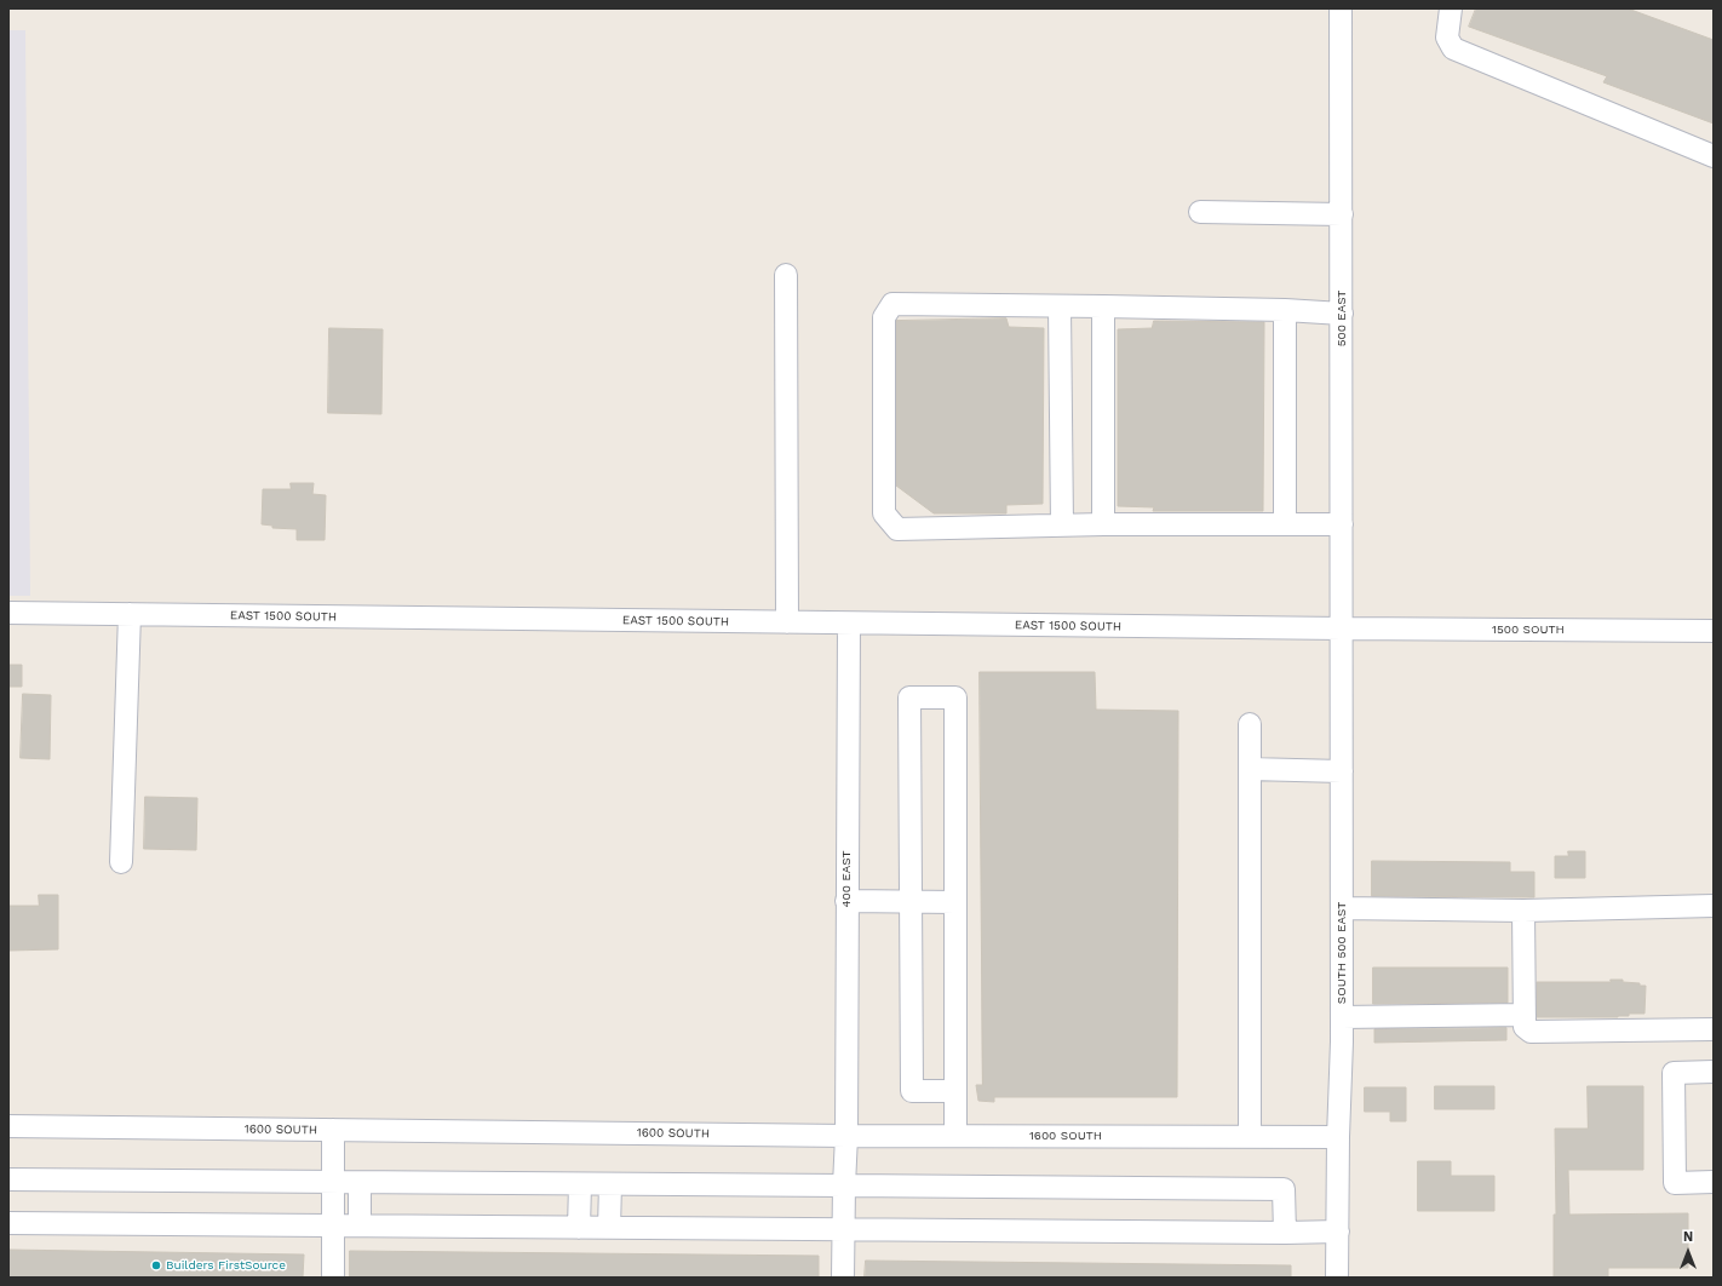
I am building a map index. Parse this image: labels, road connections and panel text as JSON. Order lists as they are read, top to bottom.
{
  "streets": {
    "street": [
      "500 EAST",
      "EAST 1500 SOUTH",
      "1500 SOUTH",
      "400 EAST",
      "SOUTH 500 EAST",
      "1600 SOUTH"
    ]
  },
  "crossings": [
    ["500 EAST", "EAST 1500 SOUTH"],
    ["500 EAST", "1500 SOUTH"],
    ["500 EAST", "SOUTH 500 EAST"],
    ["EAST 1500 SOUTH", "1500 SOUTH"],
    ["EAST 1500 SOUTH", "400 EAST"],
    ["EAST 1500 SOUTH", "SOUTH 500 EAST"],
    ["1500 SOUTH", "SOUTH 500 EAST"],
    ["400 EAST", "1600 SOUTH"],
    ["SOUTH 500 EAST", "1600 SOUTH"]
  ],
  "places": ["Builders FirstSource"],
  "north": "top"
}
